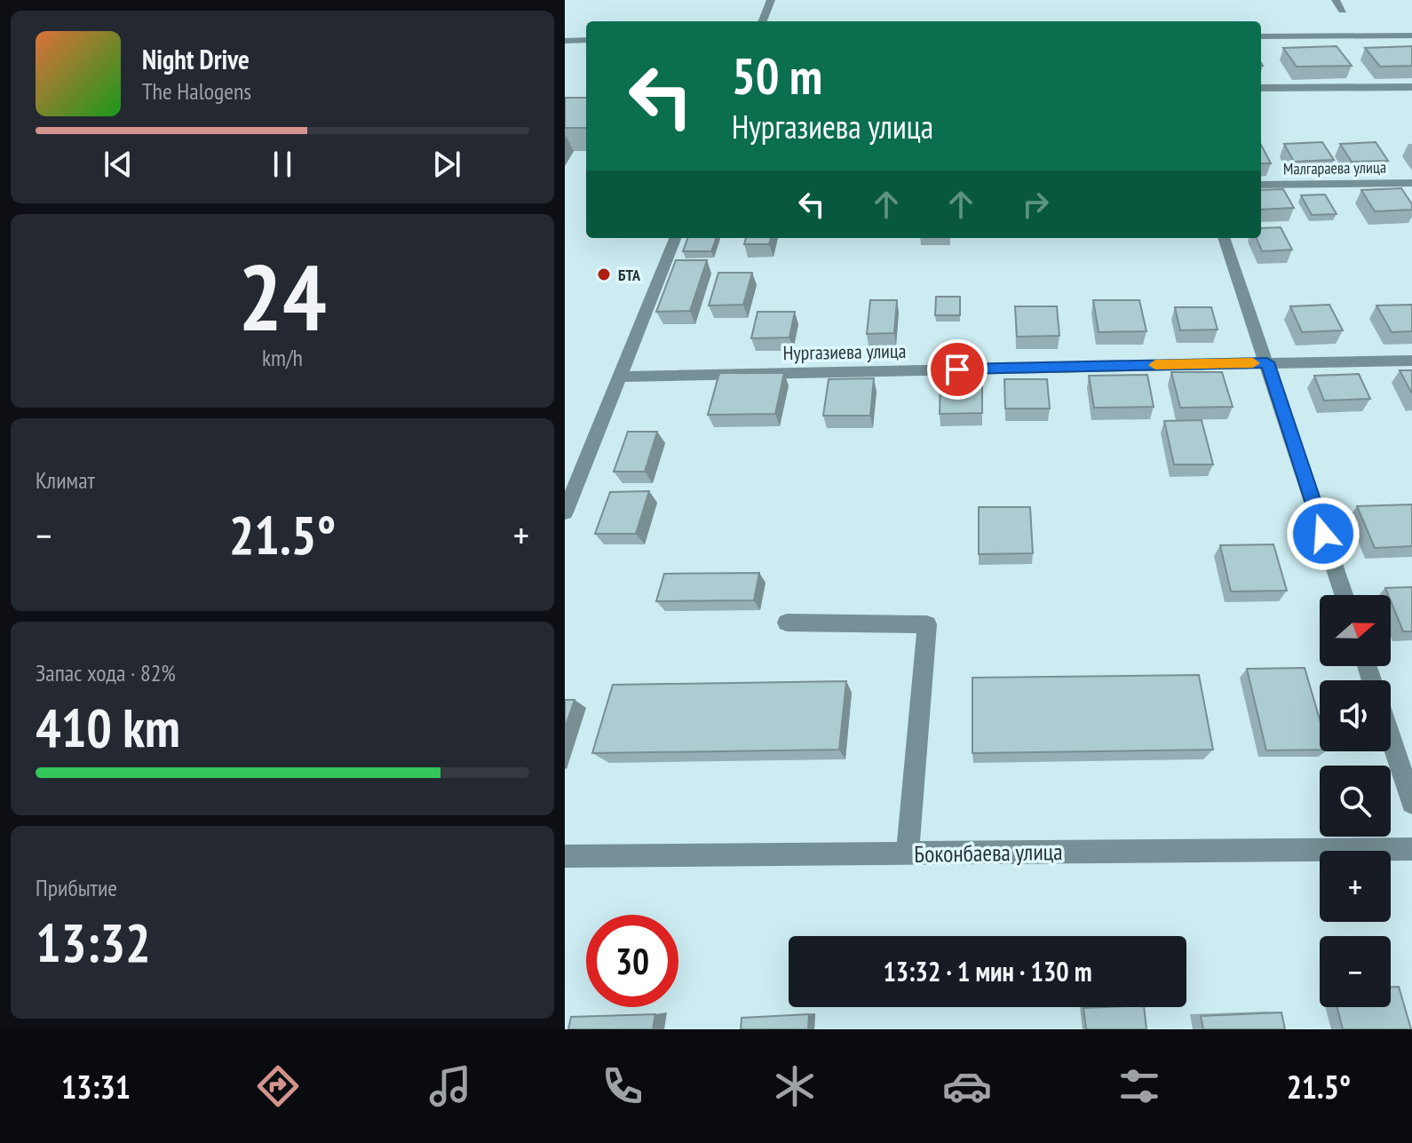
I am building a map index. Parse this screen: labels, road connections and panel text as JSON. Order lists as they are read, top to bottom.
{
  "streets": {
    "street": ["Малгараева улица", "Нургазиева улица", "Боконбаева улица"]
  },
  "places": ["БТА"],
  "north": "right",
  "page": {
    "turn": ["50 m", "Нургазиева улица"],
    "song": ["Night Drive", "The Halogens"],
    "tile": [
      ["24", "km/h"],
      "Климат",
      ["Запас хода · 82%", "410 km"],
      ["Прибытие", "13:32"]
    ],
    "heat": ["−", "21.5°", "+"],
    "map_buttons": ["+", "−"],
    "limit": "30",
    "trip": "13:32 · 1 мин · 130 m",
    "tabs": ["13:31", "21.5°"]
  }
}
